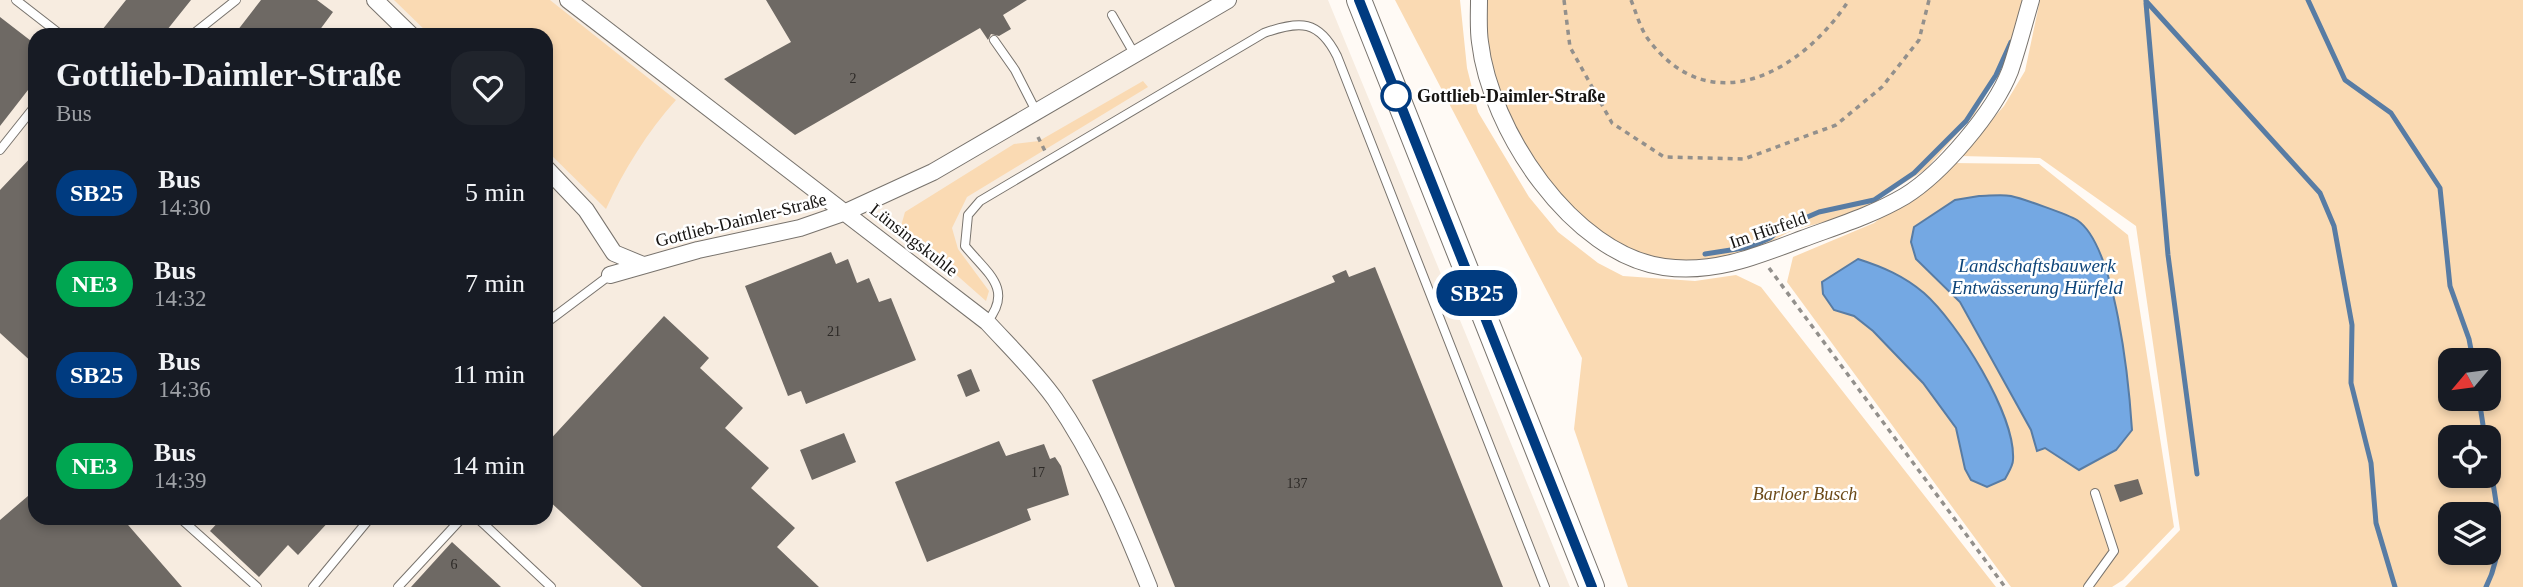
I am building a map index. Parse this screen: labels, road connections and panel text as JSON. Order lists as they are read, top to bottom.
{
  "streets": {
    "street": ["Gottlieb-Daimler-Straße", "Im Hürfeld", "Lünsingskuhle"]
  },
  "crossings": [
    ["Gottlieb-Daimler-Straße", "Lünsingskuhle"]
  ],
  "water": ["Landschaftsbauwerk Entwässerung Hürfeld"],
  "parks": ["Barloer Busch"],
  "places": ["Gottlieb-Daimler-Straße"],
  "lines": ["bus line SB25"],
  "house_numbers": [
    "2",
    "21",
    "17",
    "137",
    "6"
  ],
  "north": "bottom left",
  "page": {
    "on_map": "SB25",
    "heading": ["Gottlieb-Daimler-Straße", "Bus"],
    "list": [
      {
        "mark": "SB25",
        "name": "Bus",
        "note": "14:30",
        "value": "5 min"
      },
      {
        "mark": "NE3",
        "name": "Bus",
        "note": "14:32",
        "value": "7 min"
      },
      {
        "mark": "SB25",
        "name": "Bus",
        "note": "14:36",
        "value": "11 min"
      },
      {
        "mark": "NE3",
        "name": "Bus",
        "note": "14:39",
        "value": "14 min"
      }
    ]
  }
}
